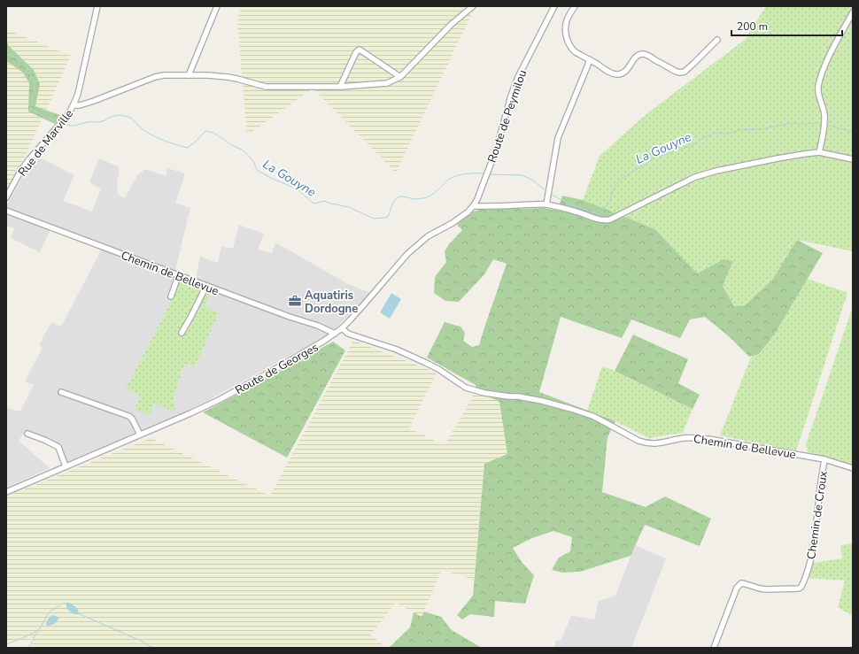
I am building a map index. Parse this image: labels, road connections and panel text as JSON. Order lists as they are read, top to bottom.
{
  "streets": {
    "street": [
      "Route de Peymilou",
      "Rue de Marville",
      "Chemin de Bellevue",
      "Route de Georges",
      "Chemin de Croux"
    ]
  },
  "crossings": [
    ["Route de Peymilou", "Route de Georges"],
    ["Chemin de Bellevue", "Route de Georges"],
    ["Chemin de Bellevue", "Chemin de Croux"]
  ],
  "water": ["La Gouyne"],
  "places": {
    "office": ["Aquatiris Dordogne"]
  },
  "scale_bar": "200 m"
}
